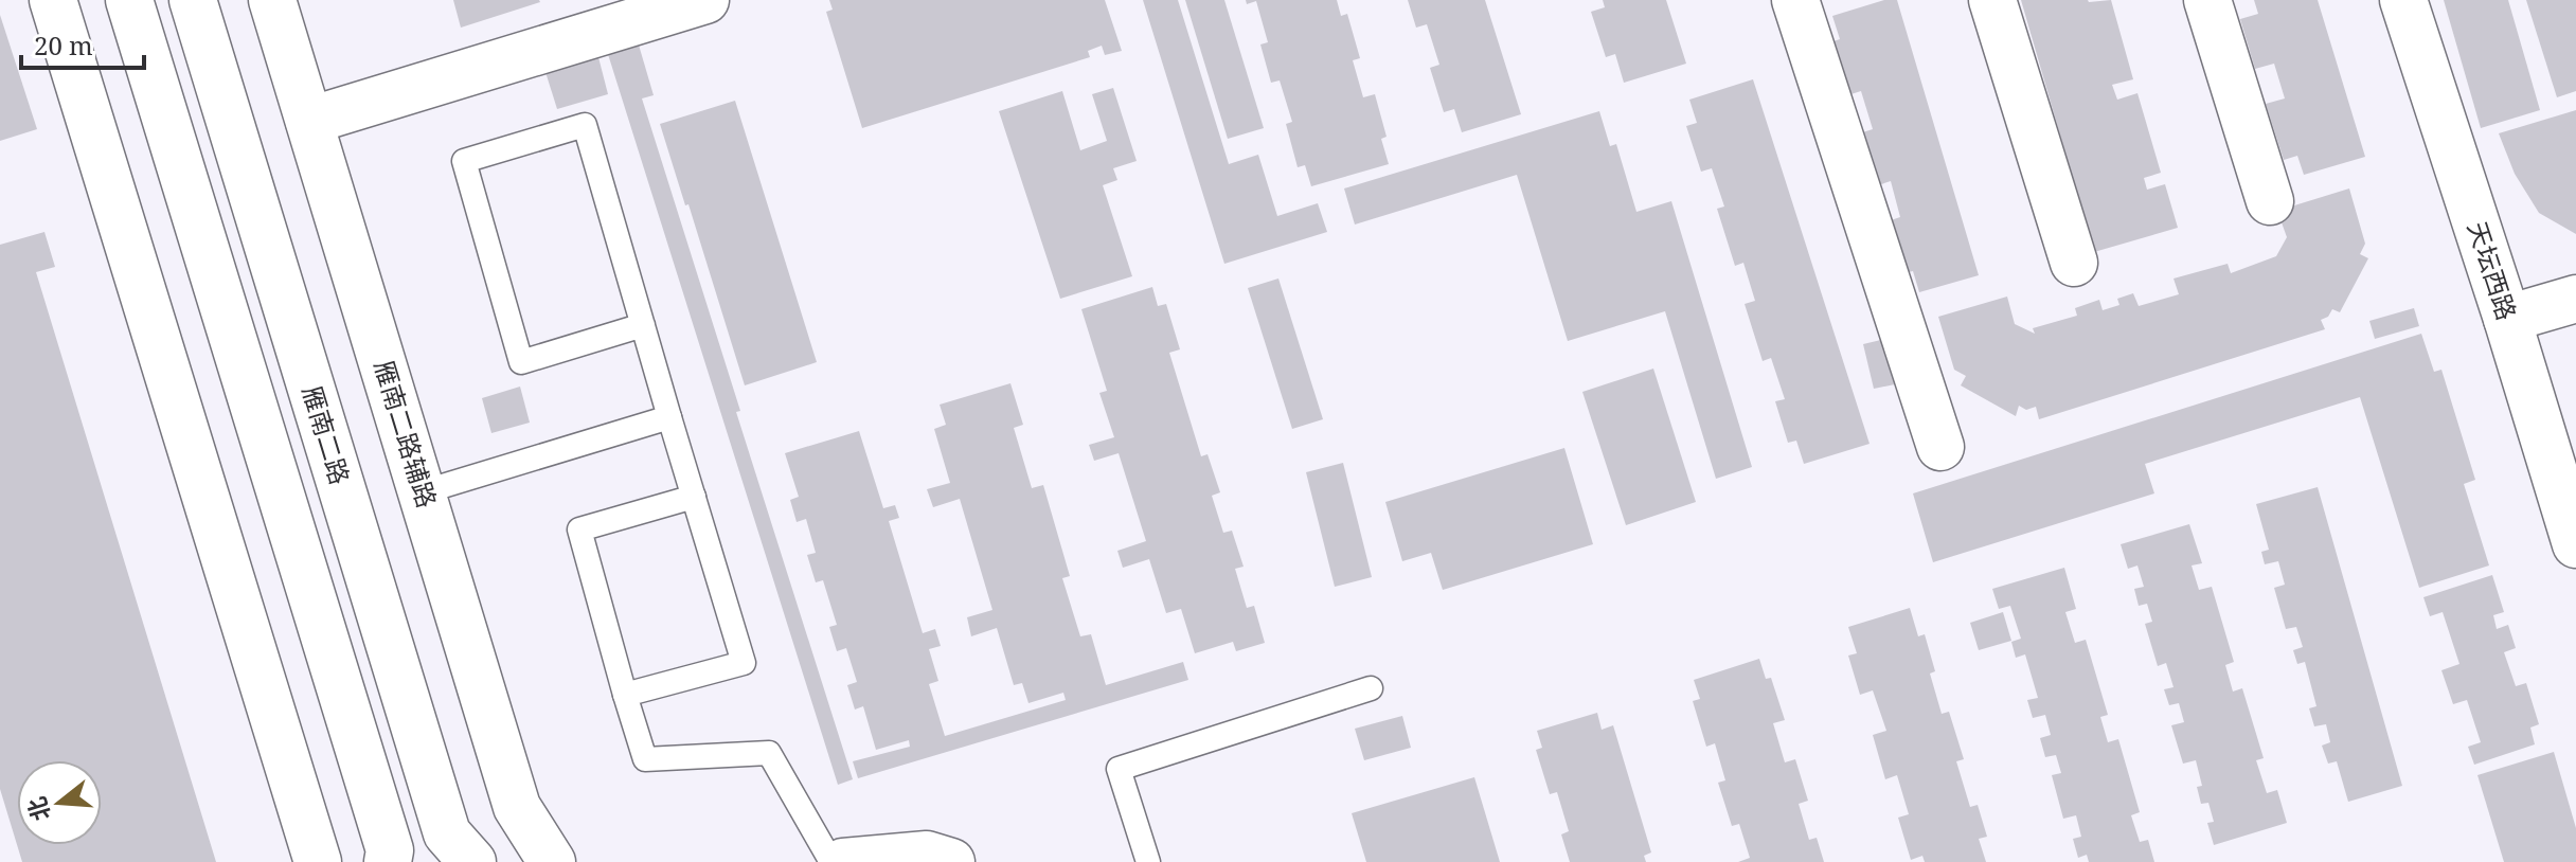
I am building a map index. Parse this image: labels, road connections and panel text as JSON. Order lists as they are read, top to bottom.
{
  "streets": {
    "street": ["天坛西路", "雁南二路辅路", "雁南二路"]
  },
  "scale_bar": "20 m",
  "north": "left"
}
